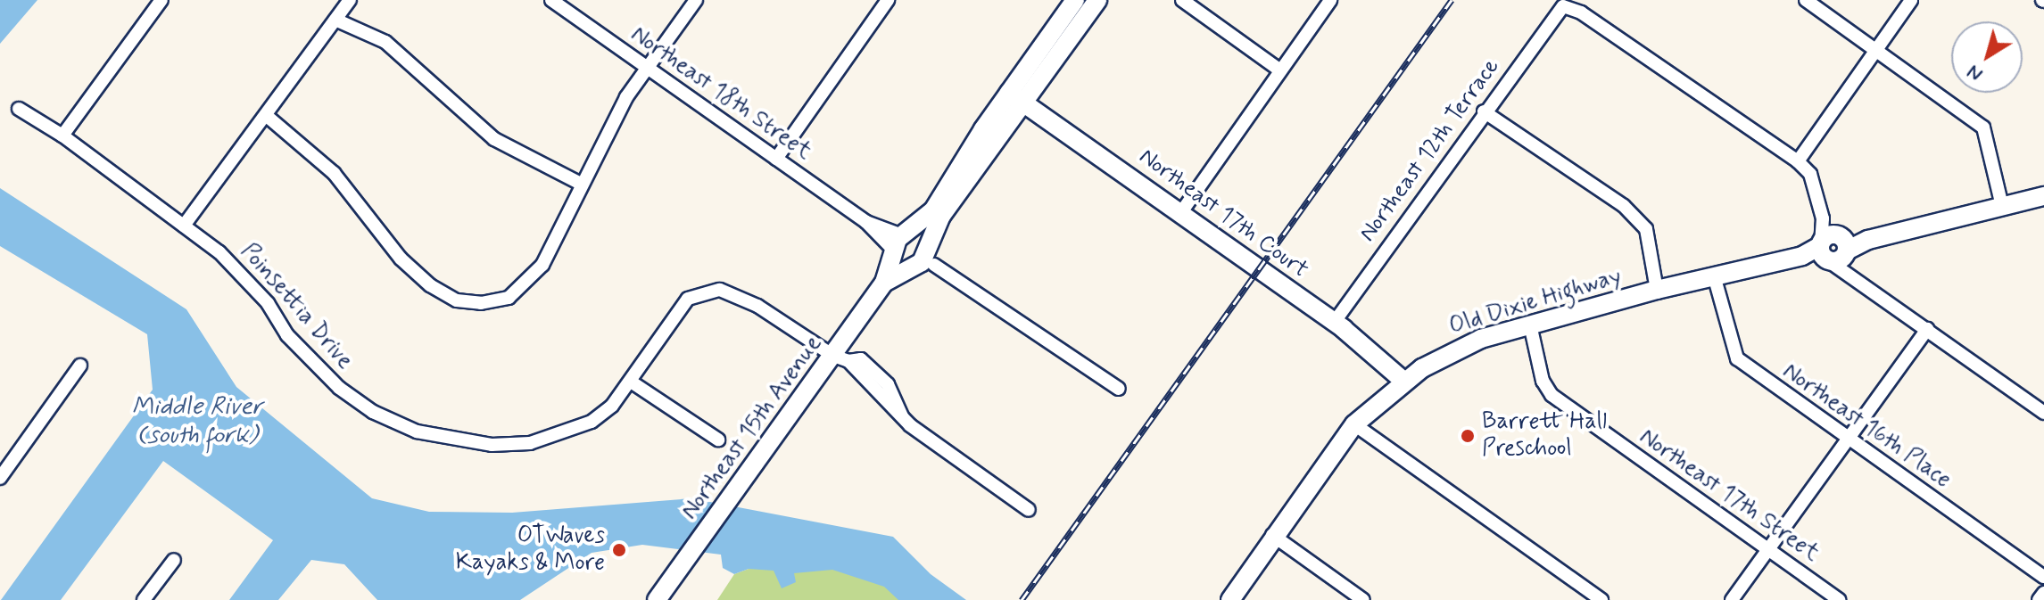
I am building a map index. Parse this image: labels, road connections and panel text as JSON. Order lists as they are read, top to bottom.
{
  "streets": {
    "street": [
      "Northeast 18th Street",
      "Northeast 12th Terrace",
      "Northeast 17th Court",
      "Old Dixie Highway",
      "Poinsettia Drive",
      "Northeast 16th Place",
      "Northeast 15th Avenue",
      "Northeast 17th Street"
    ]
  },
  "crossings": [
    ["Northeast 18th Street", "Northeast 15th Avenue"],
    ["Northeast 12th Terrace", "Northeast 17th Court"],
    ["Northeast 17th Court", "Old Dixie Highway"],
    ["Old Dixie Highway", "Northeast 16th Place"],
    ["Old Dixie Highway", "Northeast 17th Street"],
    ["Poinsettia Drive", "Northeast 15th Avenue"]
  ],
  "water": ["Middle River (south fork)"],
  "places": ["Barrett Hall Preschool", "OTWaves Kayaks & More"],
  "north": "bottom left"
}
